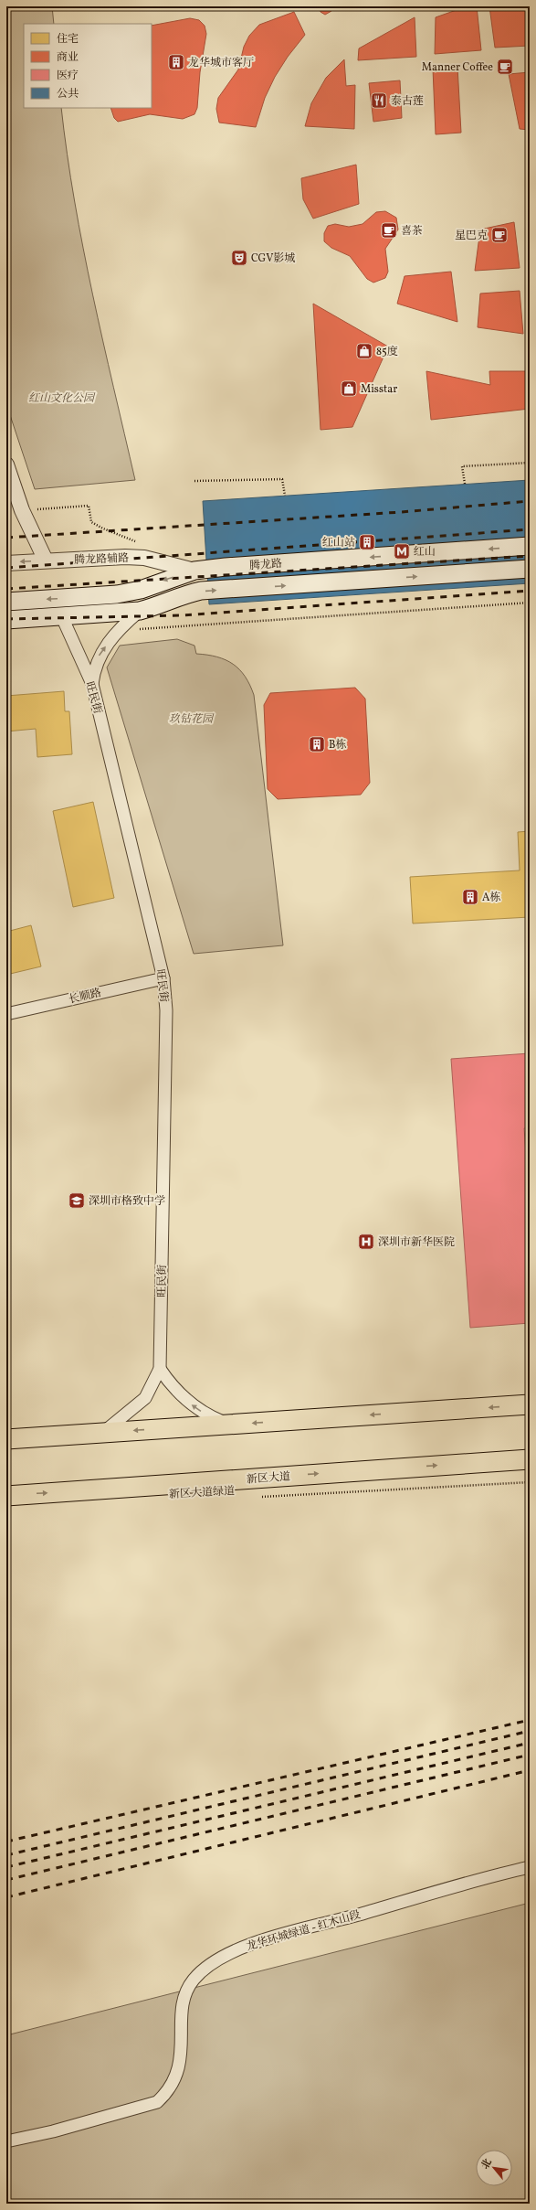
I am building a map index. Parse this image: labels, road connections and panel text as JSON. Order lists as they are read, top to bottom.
{
  "streets": {
    "main road": ["腾龙路", "新区大道"],
    "street": [
      "腾龙路辅路",
      "旺民街",
      "长顺路",
      "龙华环城绿道 - 红木山段"
    ]
  },
  "crossings": [
    ["腾龙路辅路", "腾龙路"],
    ["腾龙路", "旺民街"],
    ["旺民街", "长顺路"]
  ],
  "parks": ["红山文化公园", "玖钻花园"],
  "places": {
    "building": [
      "龙华城市客厅",
      "红山站",
      "B栋",
      "A栋"
    ],
    "cafe": ["Manner Coffee", "喜茶", "星巴克"],
    "restaurant": ["泰古莲"],
    "theatre": ["CGV影城"],
    "shop": ["85度", "Misstar"],
    "metro station": ["红山"],
    "school or university": ["深圳市格致中学"],
    "hospital": ["深圳市新华医院"]
  },
  "legend": [
    "住宅",
    "商业",
    "医疗",
    "公共"
  ],
  "north": "top left"
}
